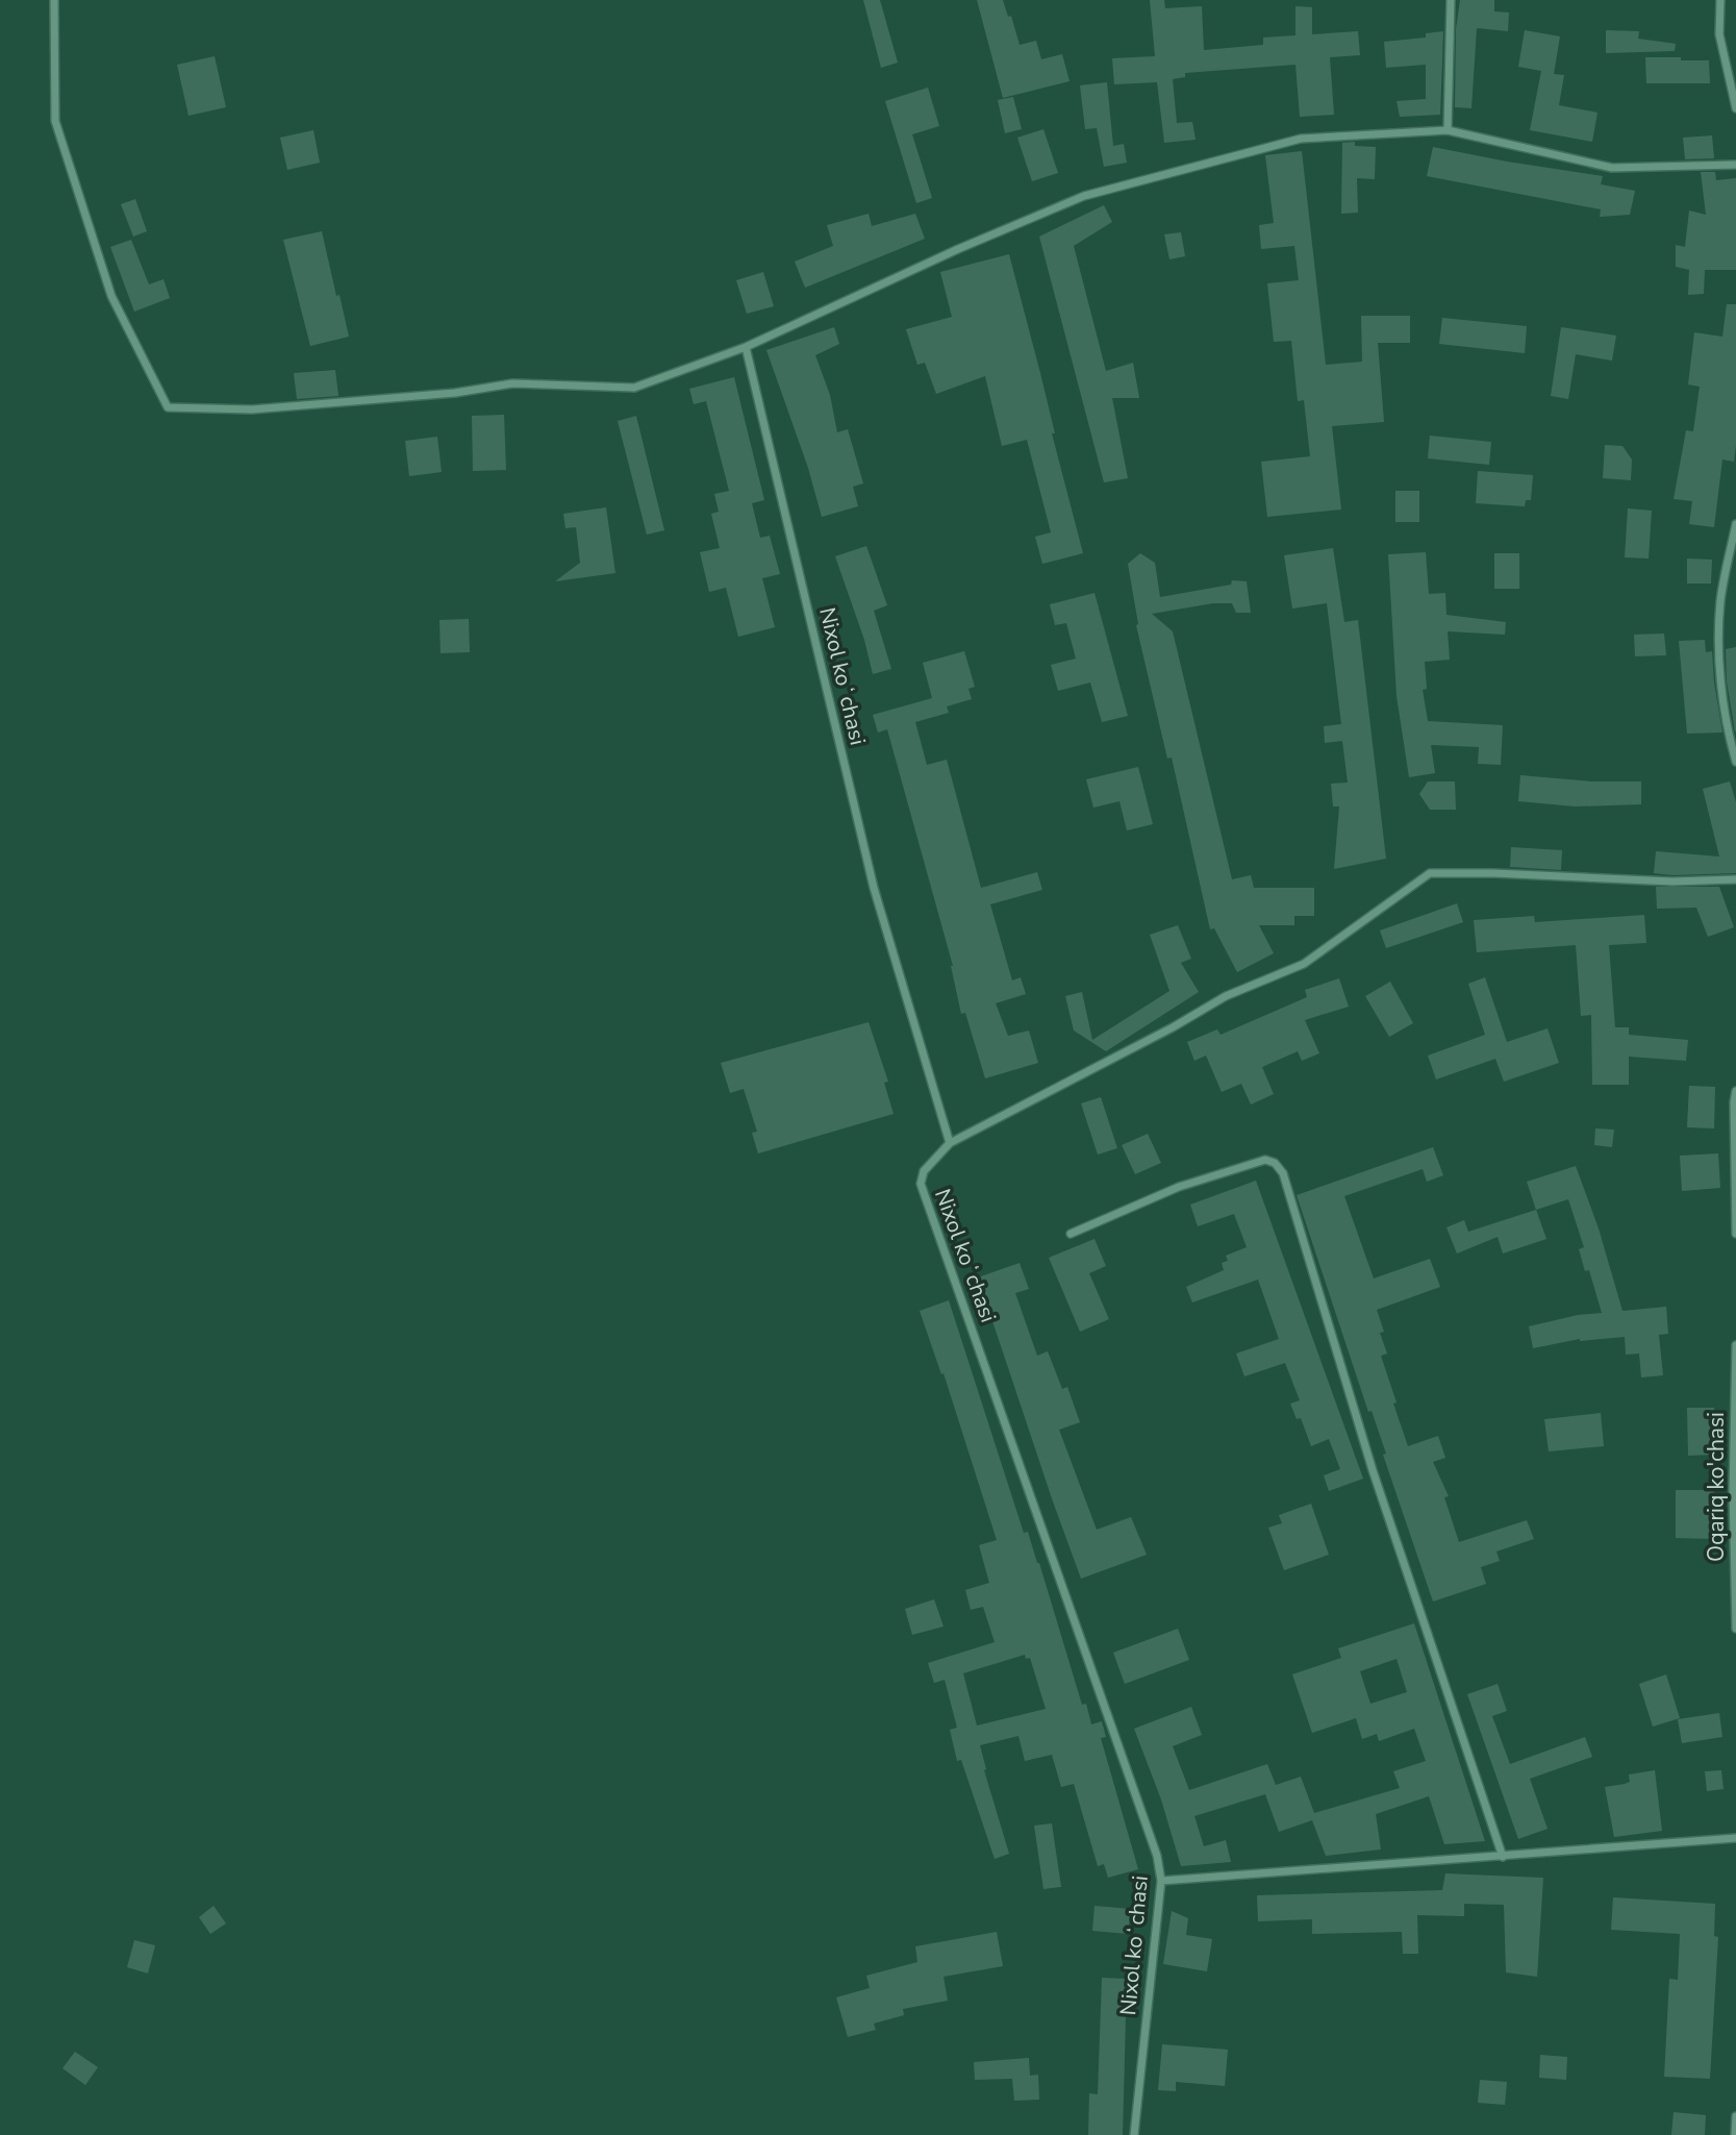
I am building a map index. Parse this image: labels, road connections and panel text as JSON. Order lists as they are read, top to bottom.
{
  "streets": {
    "street": ["Nixol koʻchasi", "Oqariq ko'chasi"]
  }
}
